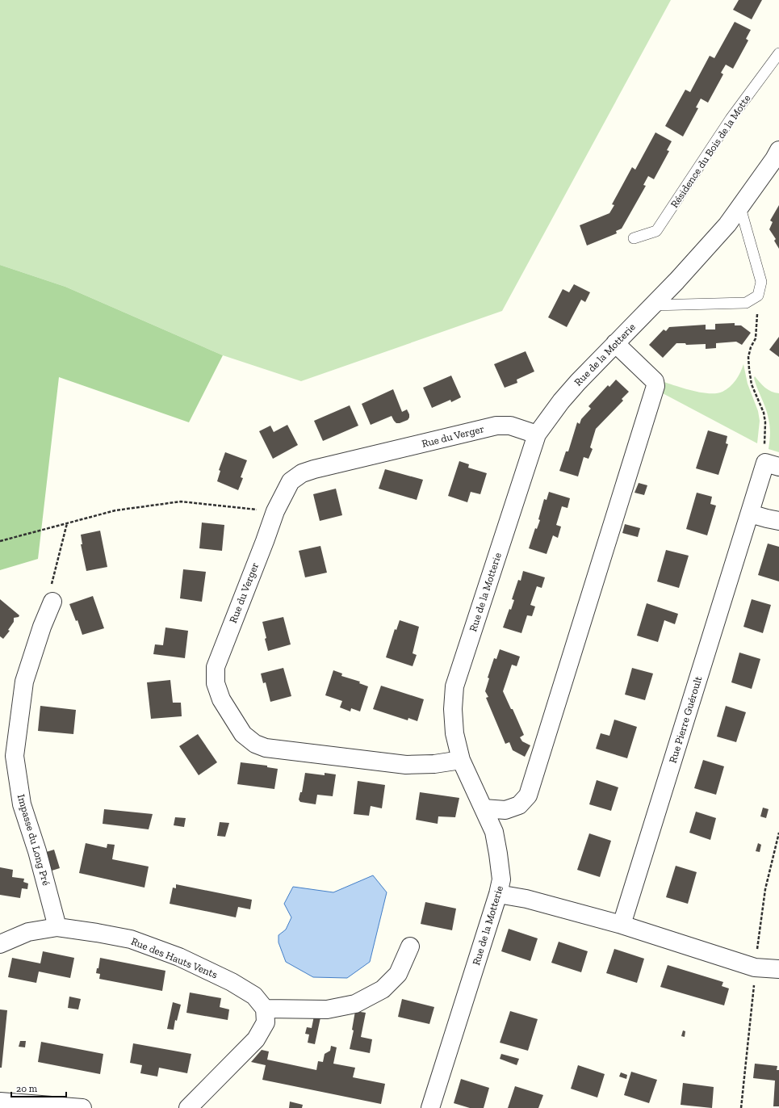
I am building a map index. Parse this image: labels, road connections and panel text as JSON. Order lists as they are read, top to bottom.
{
  "streets": {
    "street": [
      "Rue de la Motterie",
      "Rue du Verger",
      "Rue Pierre Guéroult",
      "Impasse du Long Pré",
      "Rue des Hauts Vents"
    ],
    "lane": ["Résidence du Bois de la Motte"]
  },
  "crossings": [
    ["Rue de la Motterie", "Rue du Verger"],
    ["Impasse du Long Pré", "Rue des Hauts Vents"]
  ],
  "scale_bar": "20 m"
}
